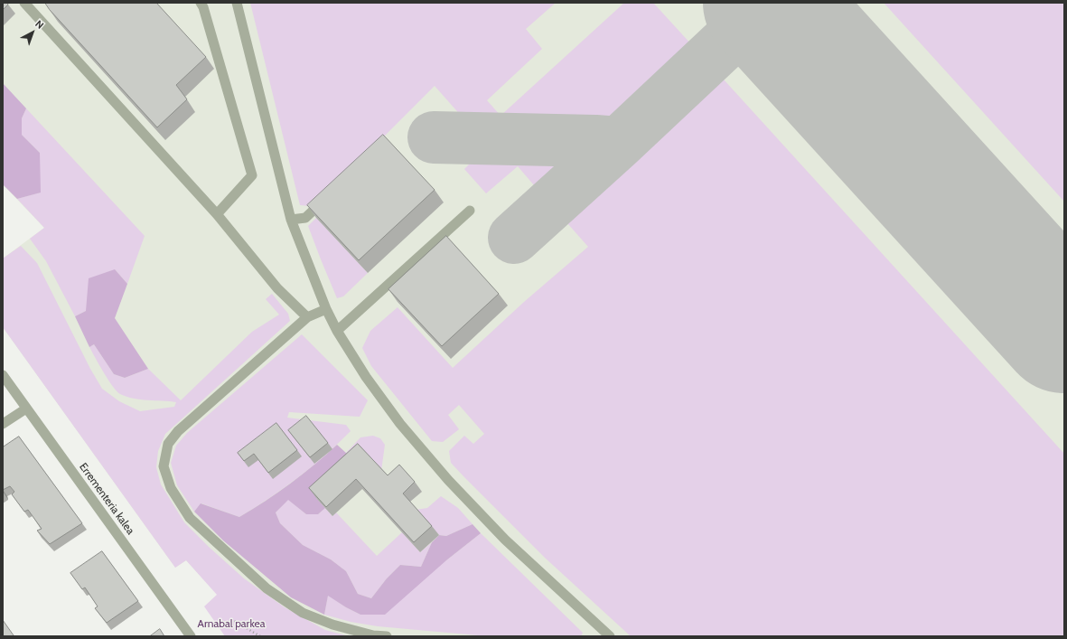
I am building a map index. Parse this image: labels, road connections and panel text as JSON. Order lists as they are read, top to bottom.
{
  "streets": {
    "street": ["Errementeria kalea"]
  },
  "parks": ["Arnabal parkea"],
  "north": "top right"
}
